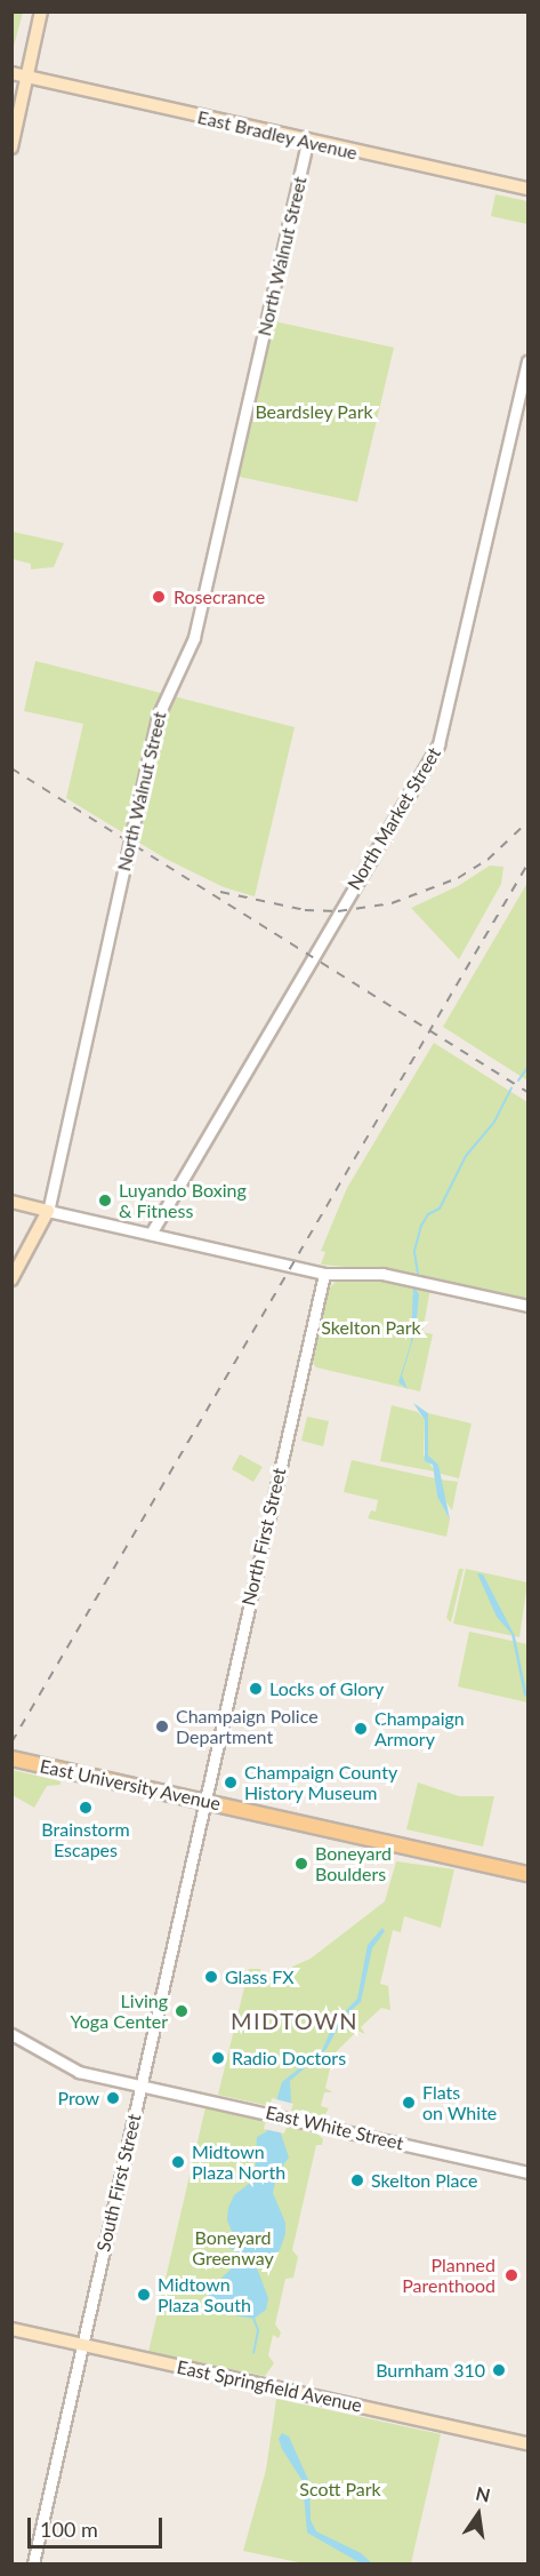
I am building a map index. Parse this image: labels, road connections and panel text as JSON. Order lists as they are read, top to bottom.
{
  "streets": {
    "main road": [
      "East Bradley Avenue",
      "North Walnut Street",
      "East University Avenue",
      "East Springfield Avenue"
    ],
    "street": [
      "North Market Street",
      "North First Street",
      "East White Street",
      "South First Street"
    ]
  },
  "crossings": [
    ["East Bradley Avenue", "North Walnut Street"],
    ["North First Street", "East University Avenue"],
    ["North First Street", "South First Street"],
    ["East University Avenue", "South First Street"],
    ["East White Street", "South First Street"],
    ["South First Street", "East Springfield Avenue"]
  ],
  "districts": ["MIDTOWN"],
  "parks": [
    "Beardsley Park",
    "Skelton Park",
    "Boneyard Greenway",
    "Scott Park"
  ],
  "places": [
    "Rosecrance",
    "Luyando Boxing & Fitness",
    "Locks of Glory",
    "Champaign Police Department",
    "Champaign Armory",
    "Champaign County History Museum",
    "Brainstorm Escapes",
    "Boneyard Boulders",
    "Glass FX",
    "Living Yoga Center",
    "Radio Doctors",
    "Prow",
    "Flats on White",
    "Midtown Plaza North",
    "Skelton Place",
    "Planned Parenthood",
    "Midtown Plaza South",
    "Burnham 310"
  ],
  "scale_bar": "100 m",
  "north": "top"
}
